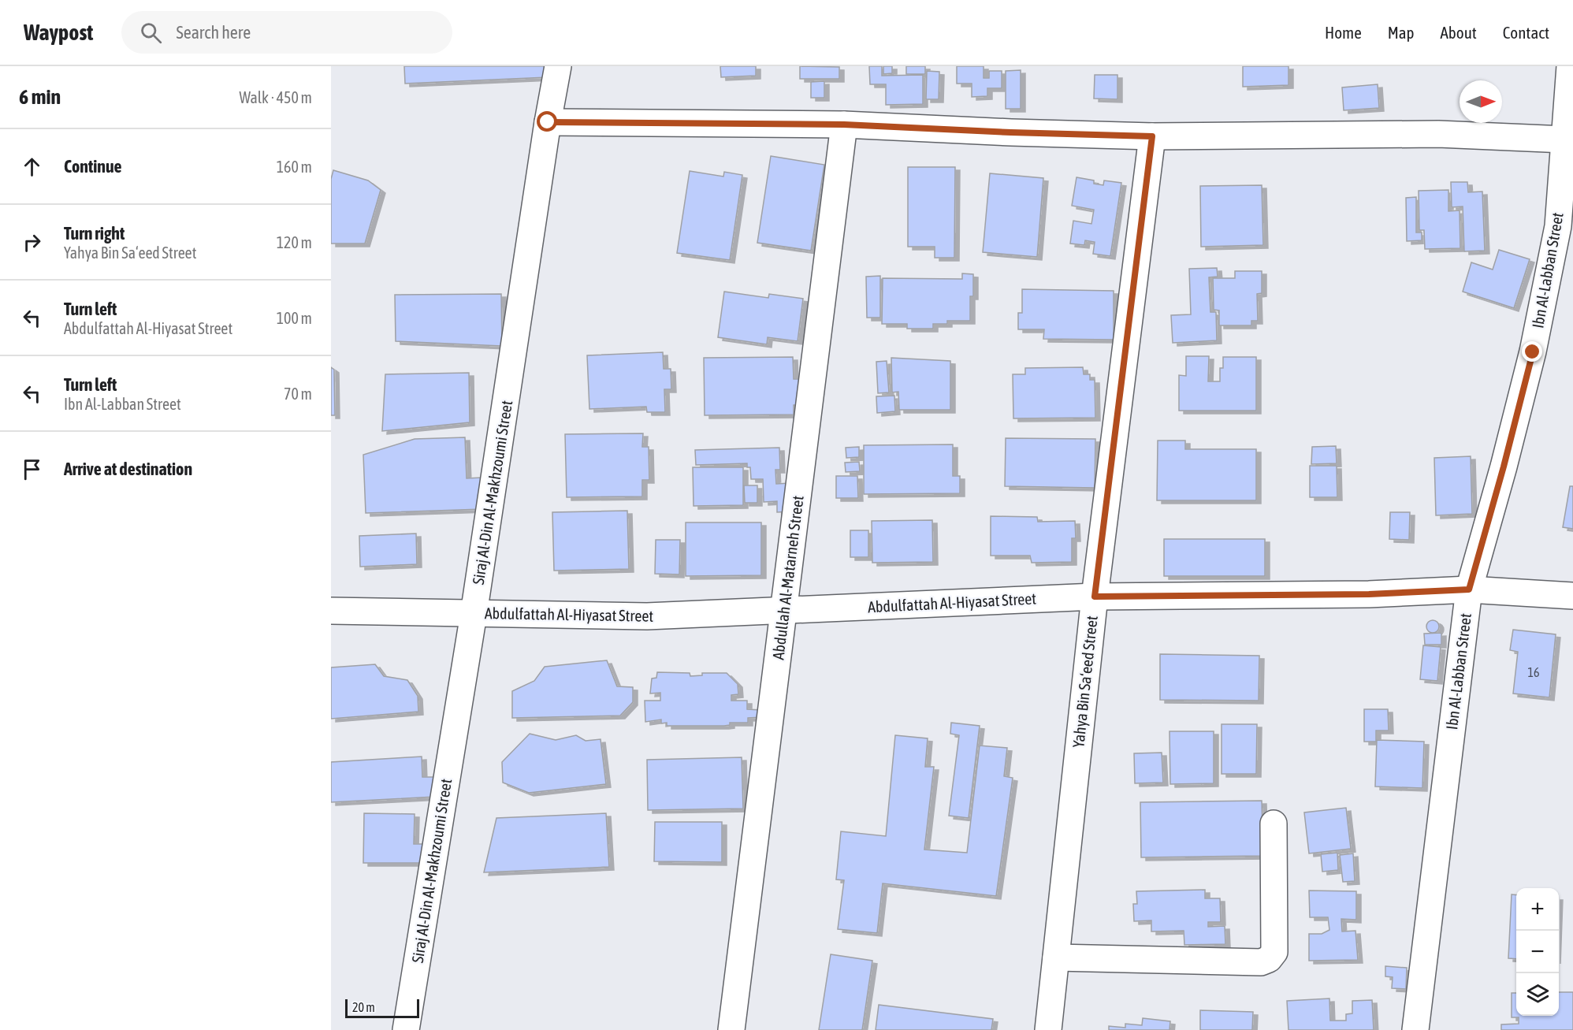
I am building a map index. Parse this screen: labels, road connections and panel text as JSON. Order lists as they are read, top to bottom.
{
  "streets": {
    "street": [
      "Ibn Al-Labban Street",
      "Siraj Al-Din Al-Makhzoumi Street",
      "Abdullah Al-Matarneh Street",
      "Abdulfattah Al-Hiyasat Street",
      "Yahya Bin Sa‘eed Street"
    ]
  },
  "crossings": [
    ["Ibn Al-Labban Street", "Abdulfattah Al-Hiyasat Street"],
    ["Siraj Al-Din Al-Makhzoumi Street", "Abdulfattah Al-Hiyasat Street"],
    ["Abdullah Al-Matarneh Street", "Abdulfattah Al-Hiyasat Street"],
    ["Abdulfattah Al-Hiyasat Street", "Yahya Bin Sa‘eed Street"]
  ],
  "house_numbers": ["16"],
  "scale_bar": "20 m",
  "north": "right",
  "page": {
    "header": "Waypost",
    "search": "Search here",
    "nav": [
      "Home",
      "Map",
      "About",
      "Contact"
    ],
    "heading": ["6 min", "Walk · 450 m"],
    "list": [
      ["Continue", "160 m"],
      ["Turn right", "Yahya Bin Sa‘eed Street", "120 m"],
      ["Turn left", "Abdulfattah Al-Hiyasat Street", "100 m"],
      ["Turn left", "Ibn Al-Labban Street", "70 m"],
      "Arrive at destination"
    ],
    "map_buttons": ["+", "−"],
    "scale": "20 m"
  }
}
